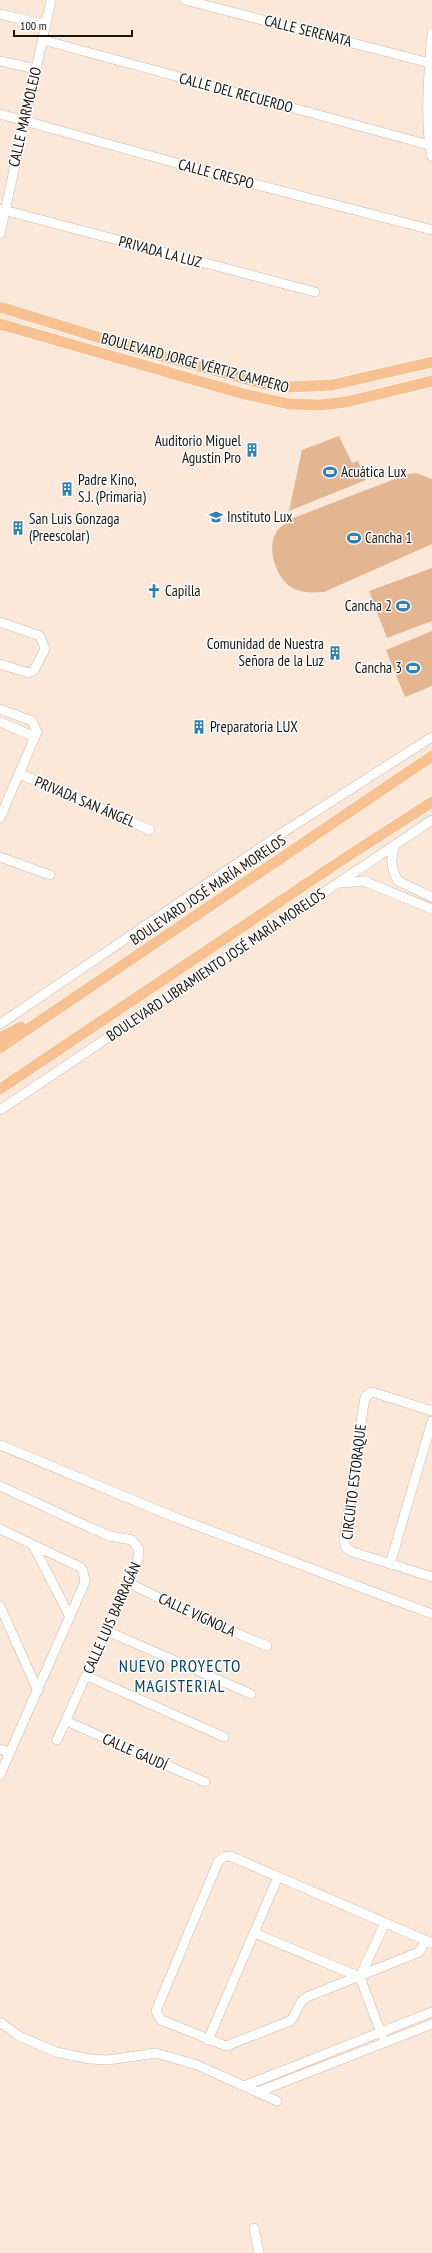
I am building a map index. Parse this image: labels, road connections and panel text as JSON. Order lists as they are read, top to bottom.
{
  "streets": {
    "main road": ["BOULEVARD JORGE VÉRTIZ CAMPERO", "BOULEVARD JOSÉ MARÍA MORELOS"],
    "street": [
      "CALLE SERENATA",
      "CALLE DEL RECUERDO",
      "CALLE MARMOLEJO",
      "CALLE CRESPO",
      "PRIVADA LA LUZ",
      "PRIVADA SAN ÁNGEL",
      "BOULEVARD LIBRAMIENTO JOSÉ MARÍA MORELOS",
      "CIRCUITO ESTORAQUE",
      "CALLE VIGNOLA",
      "CALLE LUIS BARRAGÁN",
      "CALLE GAUDÍ"
    ]
  },
  "crossings": [
    ["CALLE DEL RECUERDO", "CALLE MARMOLEJO"],
    ["CALLE MARMOLEJO", "CALLE CRESPO"],
    ["CALLE MARMOLEJO", "PRIVADA LA LUZ"],
    ["CALLE VIGNOLA", "CALLE LUIS BARRAGÁN"],
    ["CALLE LUIS BARRAGÁN", "CALLE GAUDÍ"]
  ],
  "districts": ["NUEVO PROYECTO MAGISTERIAL"],
  "places": {
    "building": [
      "Auditorio Miguel Agustin Pro",
      "Padre Kino, S.J. (Primaria)",
      "San Luis Gonzaga (Preescolar)",
      "Comunidad de Nuestra Señora de la Luz",
      "Preparatoria LUX"
    ],
    "sports": [
      "Acuática Lux",
      "Cancha 1",
      "Cancha 2",
      "Cancha 3"
    ],
    "school or university": ["Instituto Lux"],
    "church": ["Capilla"]
  },
  "scale_bar": "100 m"
}
